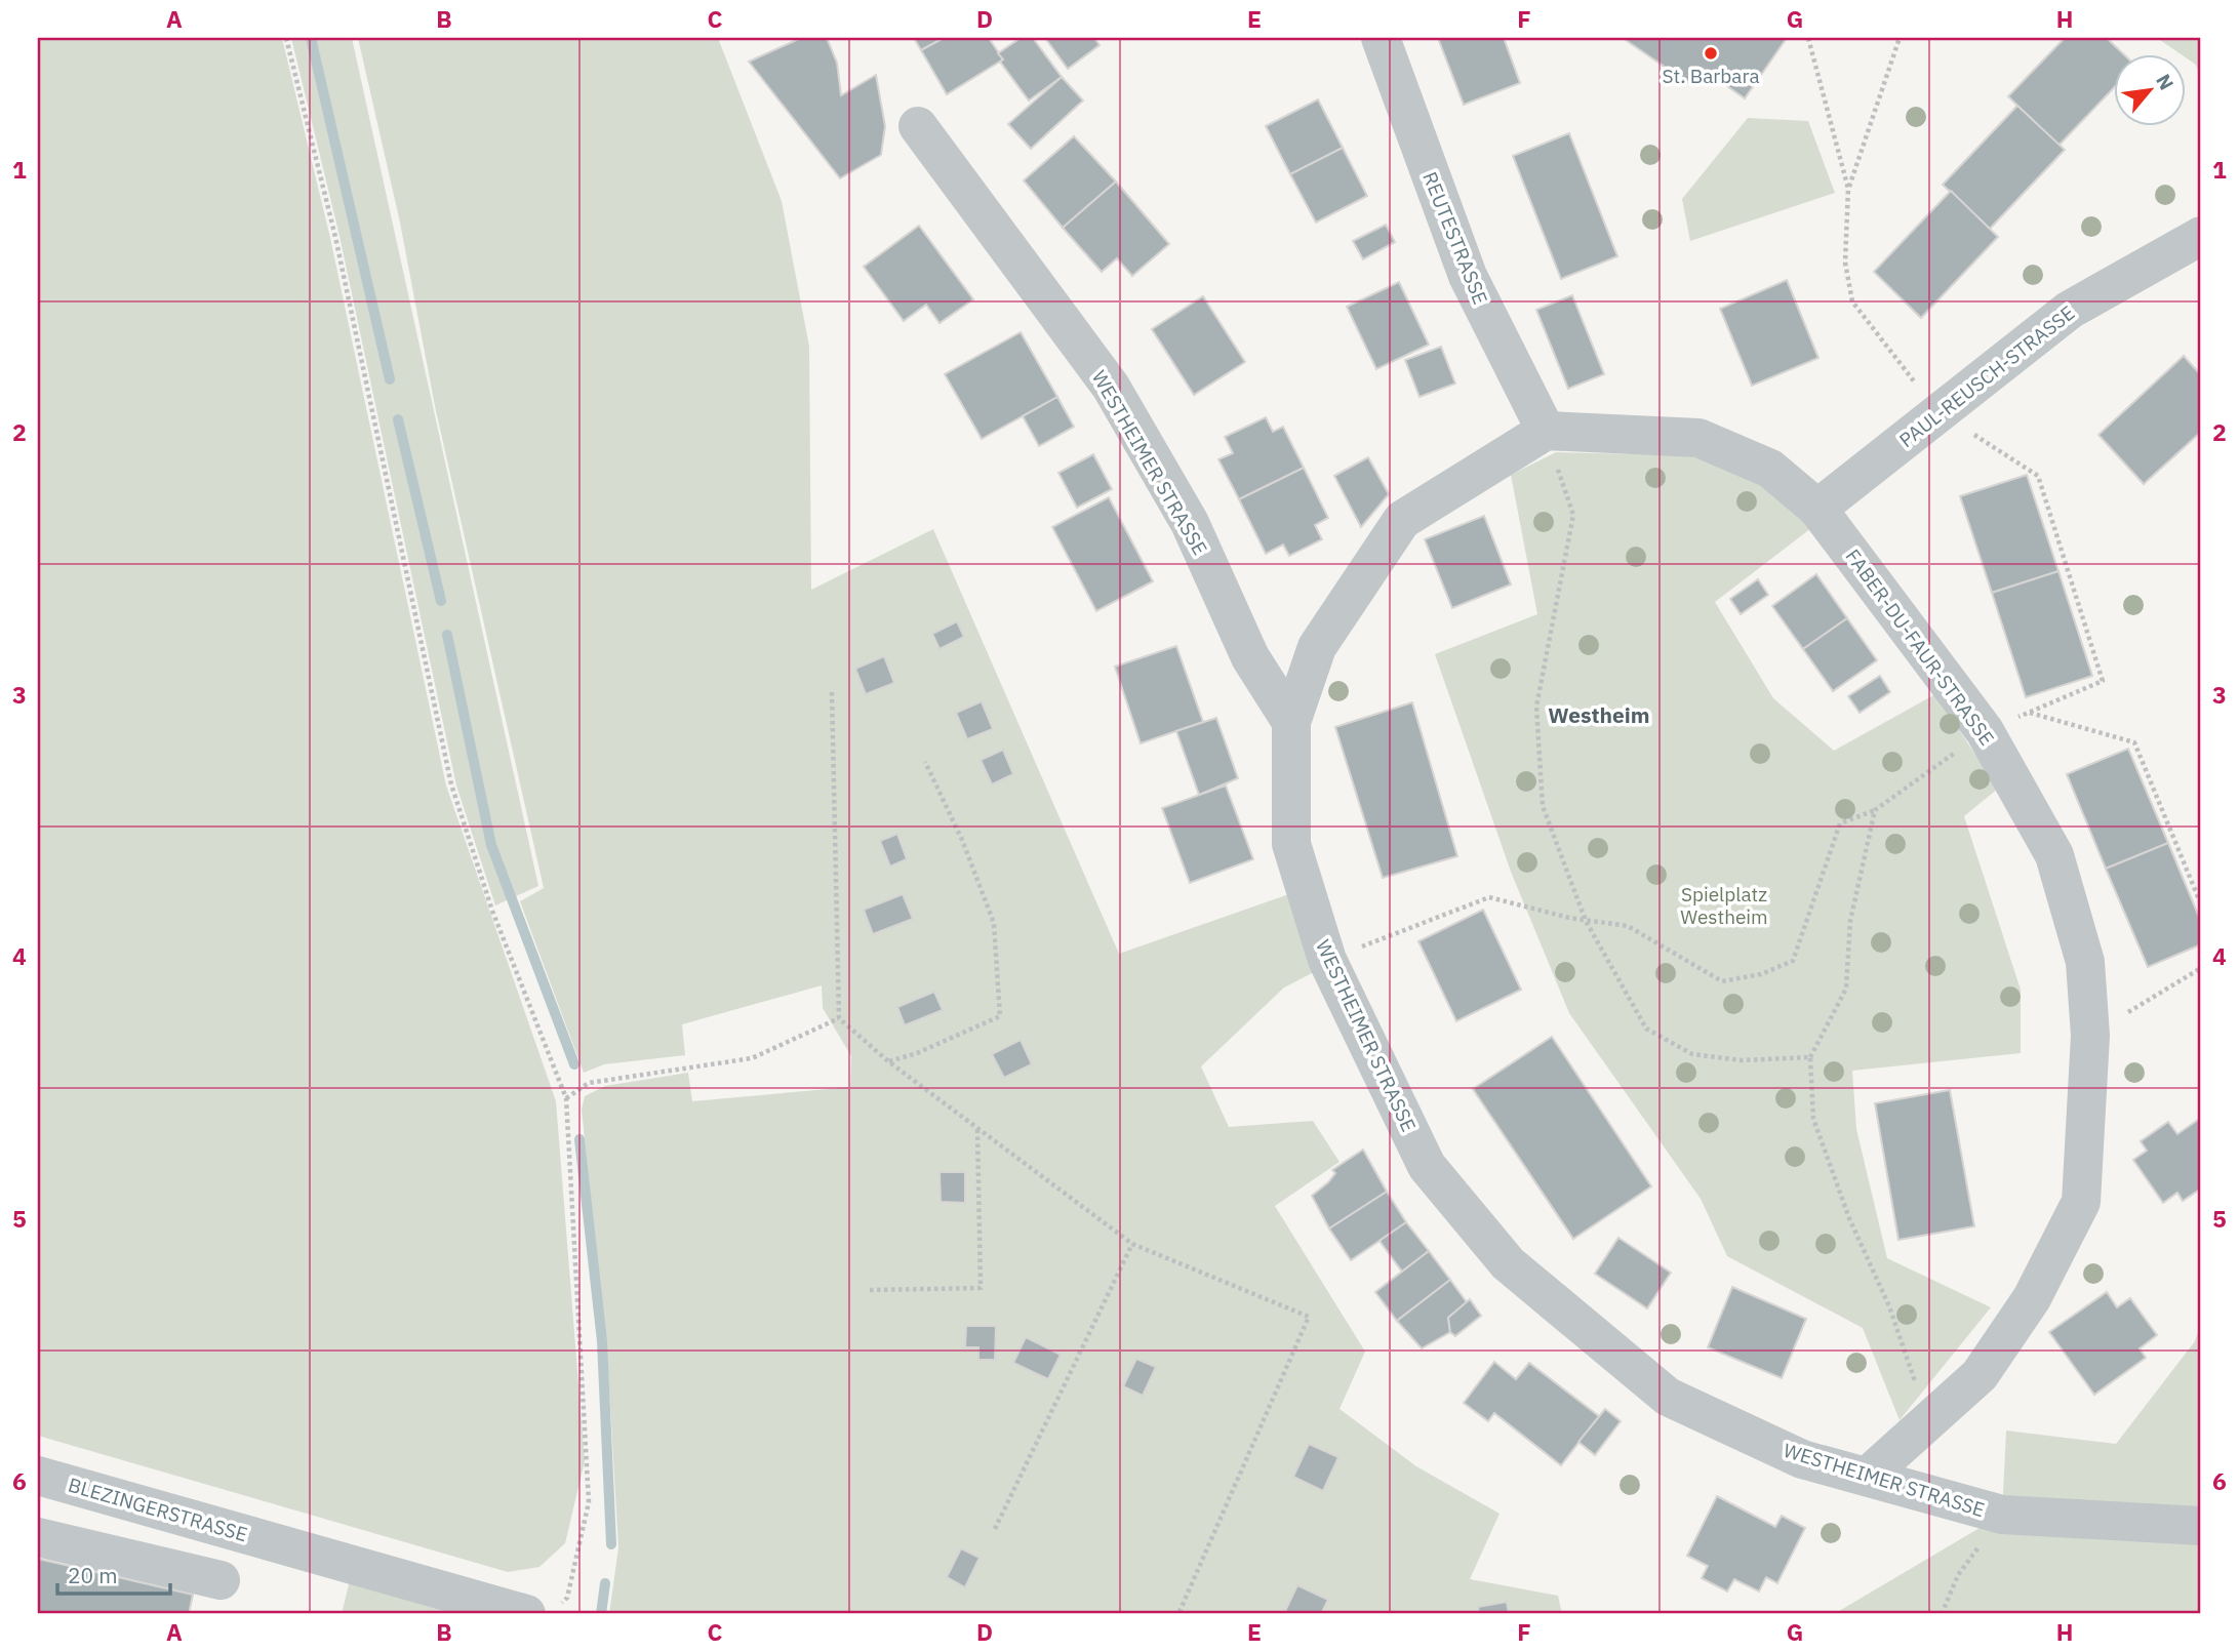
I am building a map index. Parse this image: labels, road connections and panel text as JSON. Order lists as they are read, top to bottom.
{
  "streets": {
    "street": [
      "REUTESTRASSE",
      "PAUL-REUSCH-STRASSE",
      "WESTHEIMER STRASSE",
      "FABER-DU-FAUR-STRASSE",
      "BLEZINGERSTRASSE"
    ]
  },
  "crossings": [
    ["REUTESTRASSE", "FABER-DU-FAUR-STRASSE"],
    ["PAUL-REUSCH-STRASSE", "FABER-DU-FAUR-STRASSE"],
    ["WESTHEIMER STRASSE", "FABER-DU-FAUR-STRASSE"]
  ],
  "districts": ["Westheim"],
  "parks": ["Spielplatz Westheim"],
  "places": ["St. Barbara"],
  "scale_bar": "20 m",
  "north": "top right",
  "grid": {
    "columns": [
      "A",
      "B",
      "C",
      "D",
      "E",
      "F",
      "G",
      "H"
    ],
    "rows": [
      "1",
      "2",
      "3",
      "4",
      "5",
      "6"
    ]
  }
}
